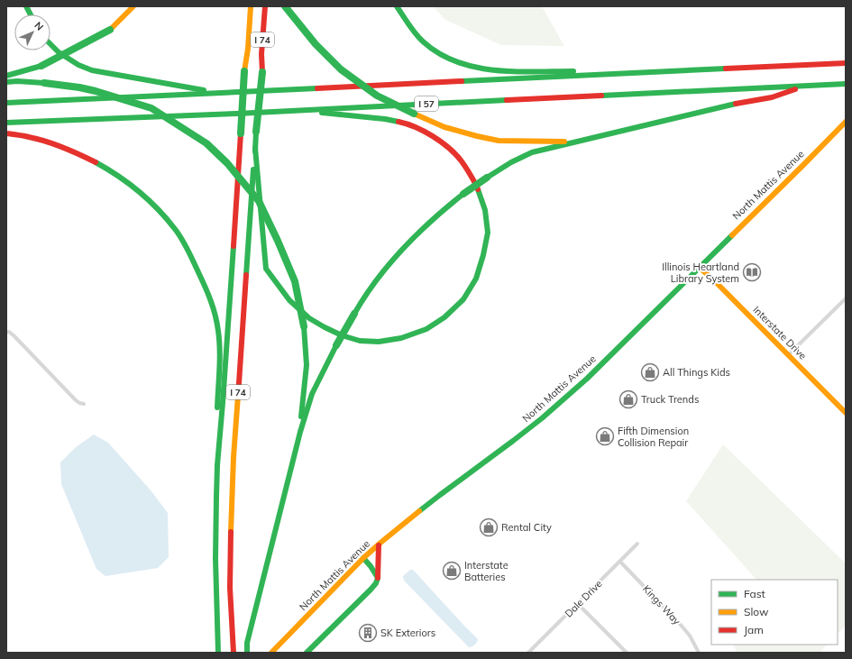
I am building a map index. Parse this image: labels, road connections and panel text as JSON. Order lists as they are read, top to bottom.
{
  "streets": {
    "main road": [
      "I 74",
      "I 57",
      "North Mattis Avenue",
      "Interstate Drive"
    ],
    "street": ["Dale Drive", "Kings Way"]
  },
  "crossings": [
    ["North Mattis Avenue", "Interstate Drive"],
    ["Dale Drive", "Kings Way"]
  ],
  "places": {
    "library": ["Illinois Heartland Library System"],
    "shop": [
      "All Things Kids",
      "Truck Trends",
      "Fifth Dimension Collision Repair",
      "Rental City",
      "Interstate Batteries"
    ],
    "building": ["SK Exteriors"]
  },
  "legend": ["Fast", "Slow", "Jam"],
  "north": "top right"
}
